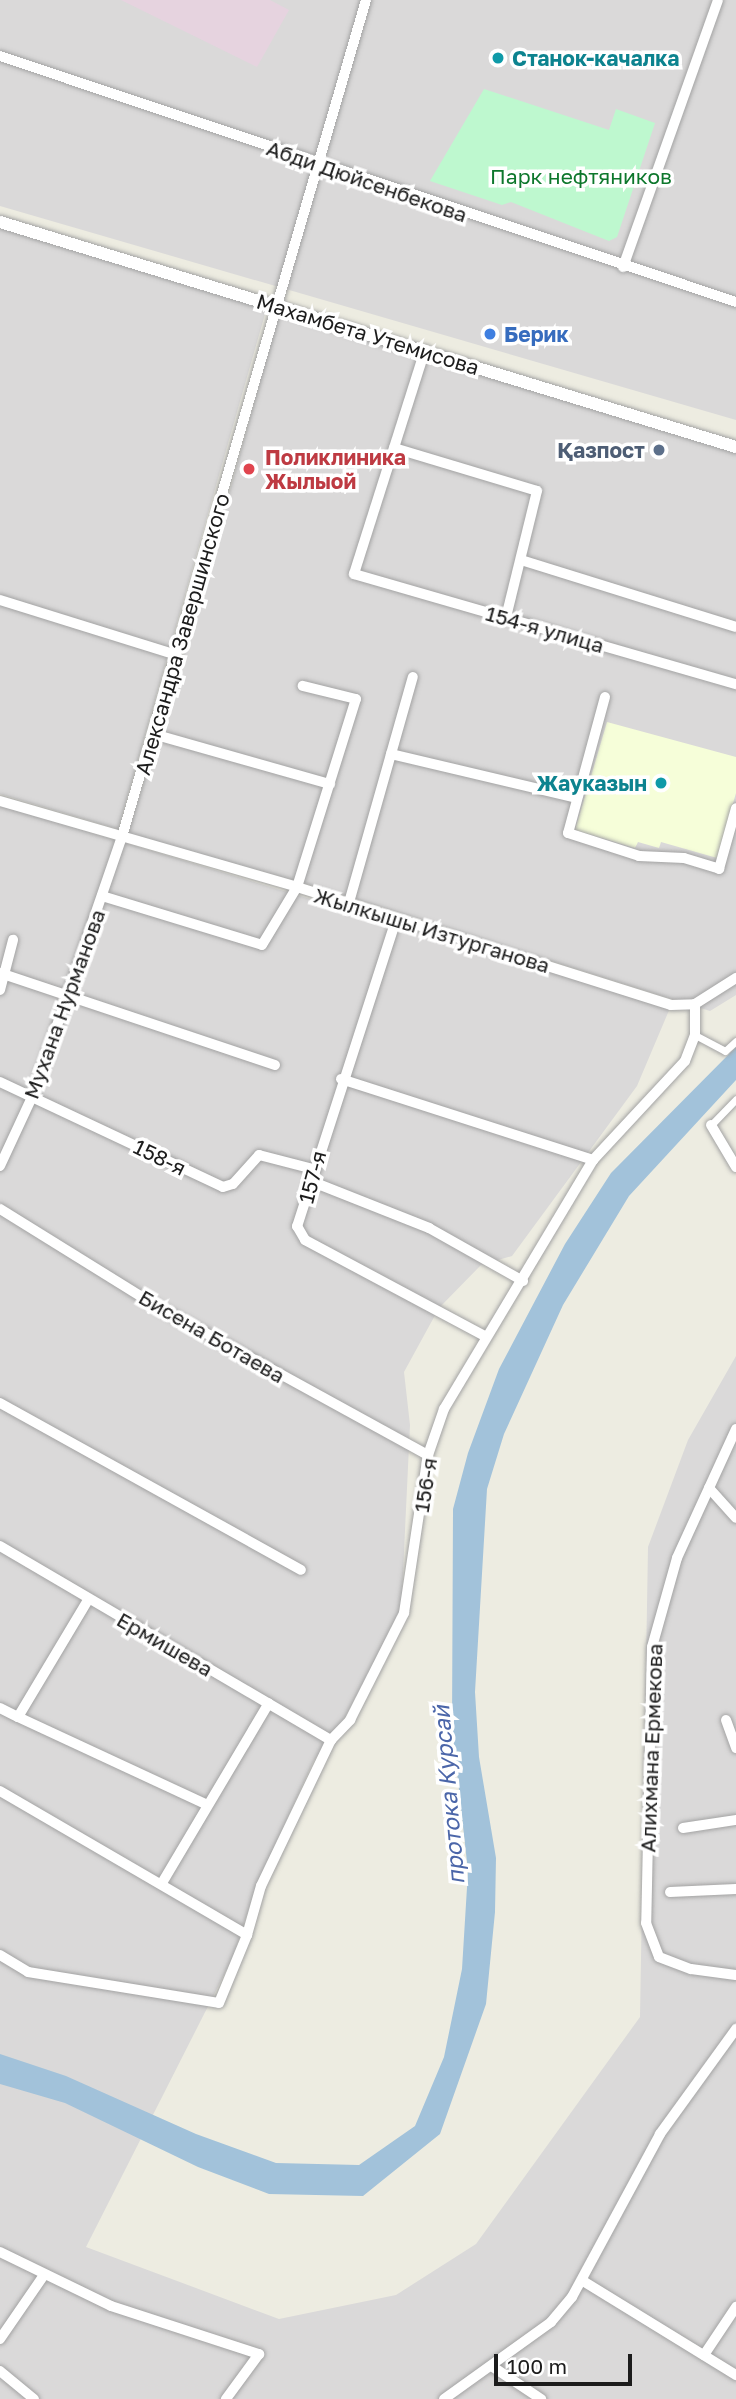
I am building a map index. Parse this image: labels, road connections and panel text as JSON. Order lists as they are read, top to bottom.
{
  "streets": {
    "street": [
      "Абди Дюйсенбекова",
      "Махамбета Утемисова",
      "154-я улица",
      "Александра Завершинского",
      "Жылкышы Изтурганова",
      "Мухана Нурманова",
      "158-я",
      "157-я",
      "Бисена Ботаева",
      "156-я",
      "Ермишева",
      "Алихмана Ермекова"
    ]
  },
  "crossings": [
    ["Абди Дюйсенбекова", "Александра Завершинского"],
    ["Махамбета Утемисова", "Александра Завершинского"],
    ["Александра Завершинского", "Жылкышы Изтурганова"],
    ["Александра Завершинского", "Мухана Нурманова"],
    ["Жылкышы Изтурганова", "Мухана Нурманова"],
    ["Жылкышы Изтурганова", "157-я"],
    ["Жылкышы Изтурганова", "156-я"],
    ["Мухана Нурманова", "158-я"],
    ["158-я", "157-я"],
    ["157-я", "156-я"],
    ["Бисена Ботаева", "156-я"],
    ["156-я", "Ермишева"]
  ],
  "water": ["протока Курсай"],
  "parks": ["Парк нефтяников"],
  "places": [
    "Станок-качалка",
    "Берик",
    "Қазпост",
    "Поликлиника Жылыой",
    "Жауказын"
  ],
  "scale_bar": "100 m"
}
